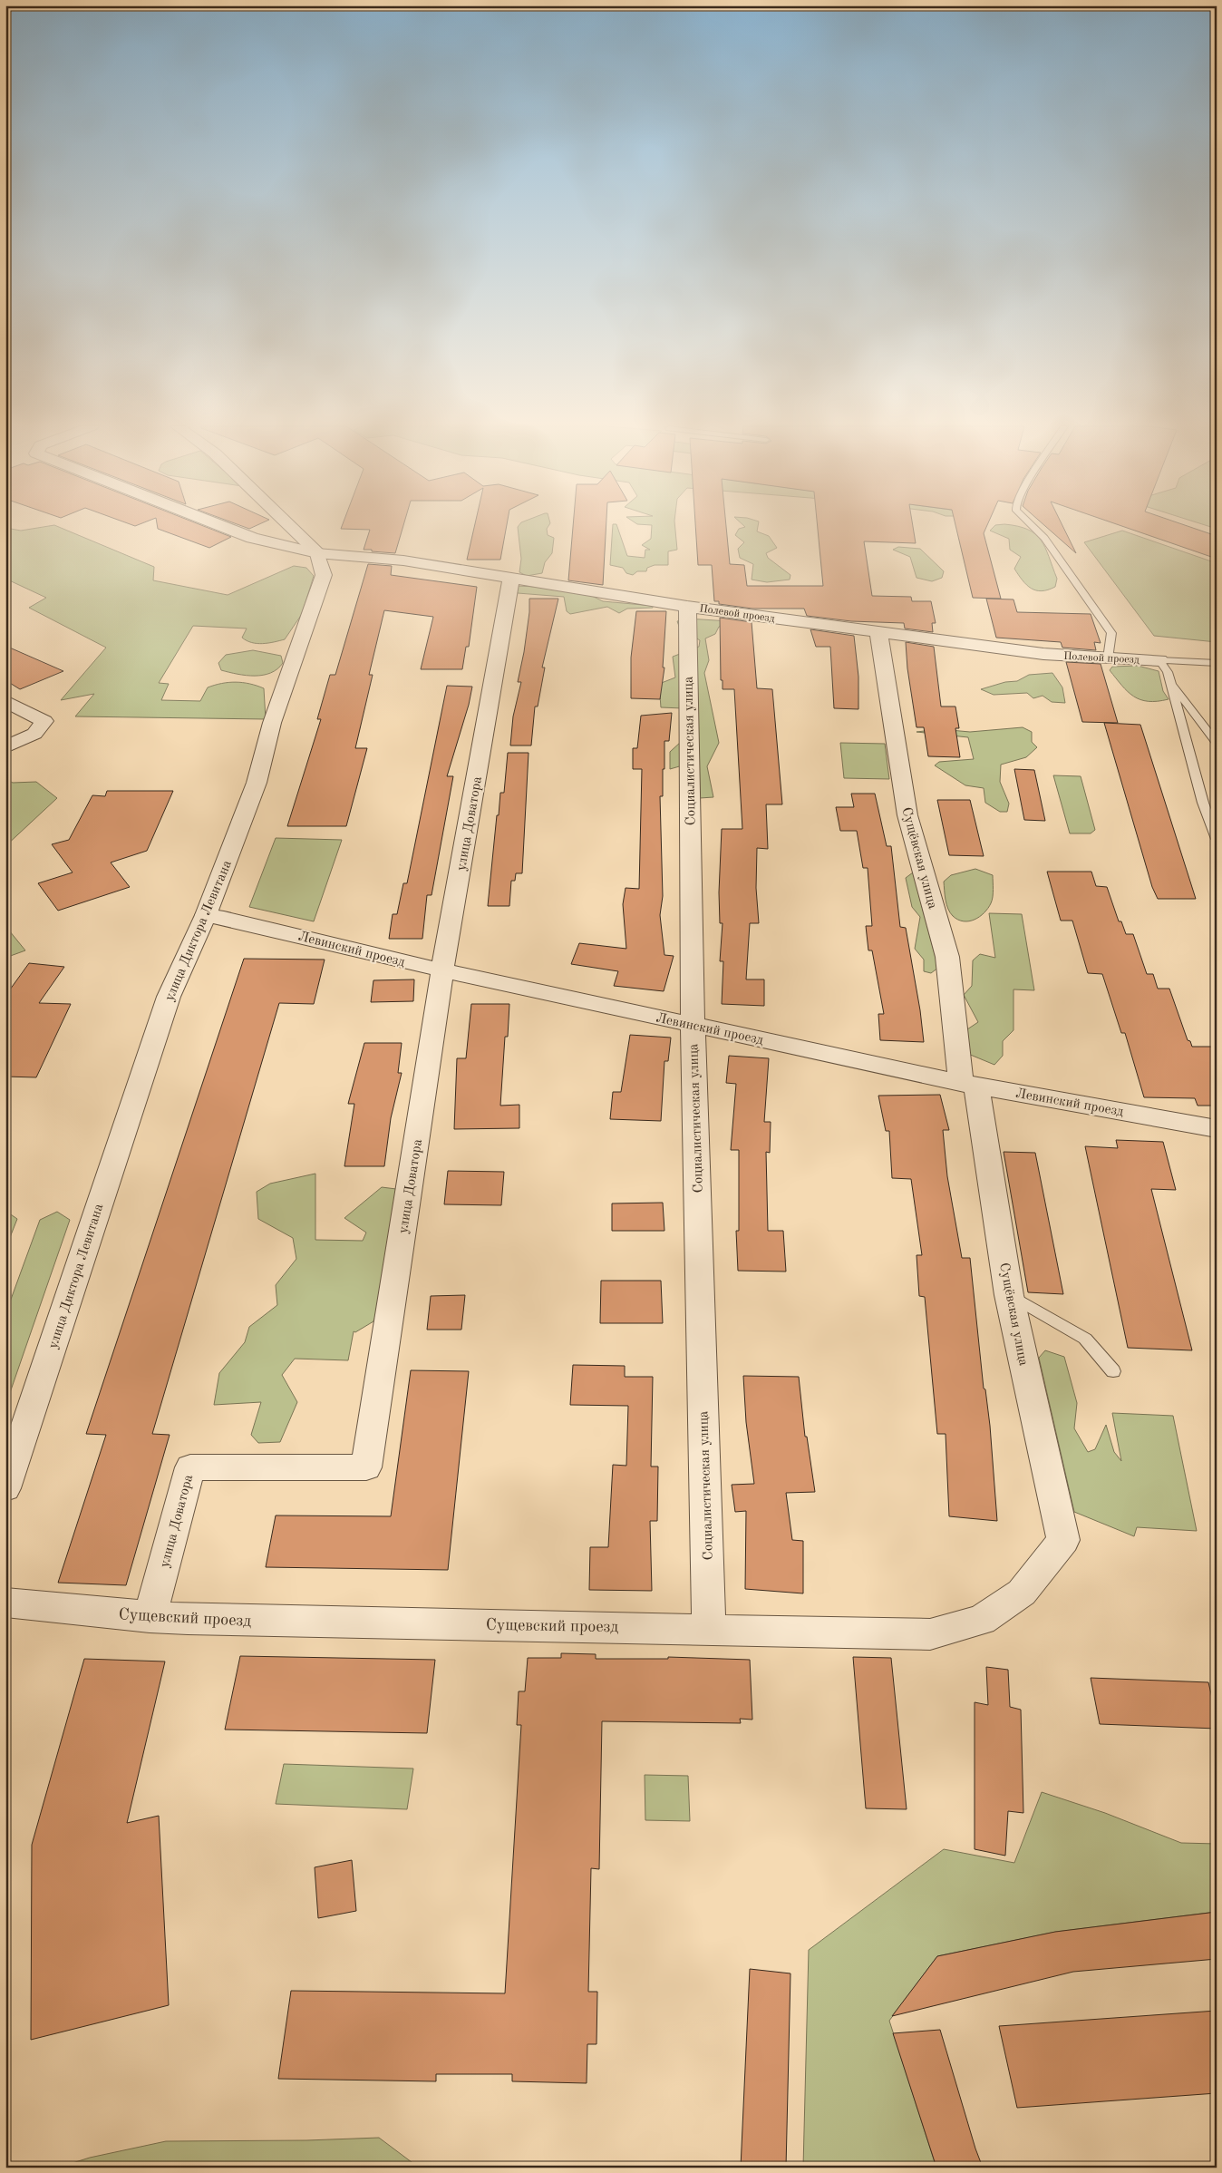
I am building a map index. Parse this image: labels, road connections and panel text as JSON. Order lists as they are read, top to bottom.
{
  "streets": {
    "street": [
      "Полевой проезд",
      "Социалистическая улица",
      "улица Доватора",
      "Сущёвская улица",
      "улица Диктора Левитана",
      "Левинский проезд",
      "Сущевский проезд"
    ]
  },
  "crossings": [
    ["Полевой проезд", "Социалистическая улица"],
    ["Полевой проезд", "улица Доватора"],
    ["Полевой проезд", "Сущёвская улица"],
    ["Полевой проезд", "улица Диктора Левитана"],
    ["Социалистическая улица", "Левинский проезд"],
    ["Социалистическая улица", "Сущевский проезд"],
    ["улица Доватора", "Левинский проезд"],
    ["улица Доватора", "Сущевский проезд"],
    ["Сущёвская улица", "Левинский проезд"],
    ["Сущёвская улица", "Сущевский проезд"],
    ["улица Диктора Левитана", "Левинский проезд"]
  ]
}
